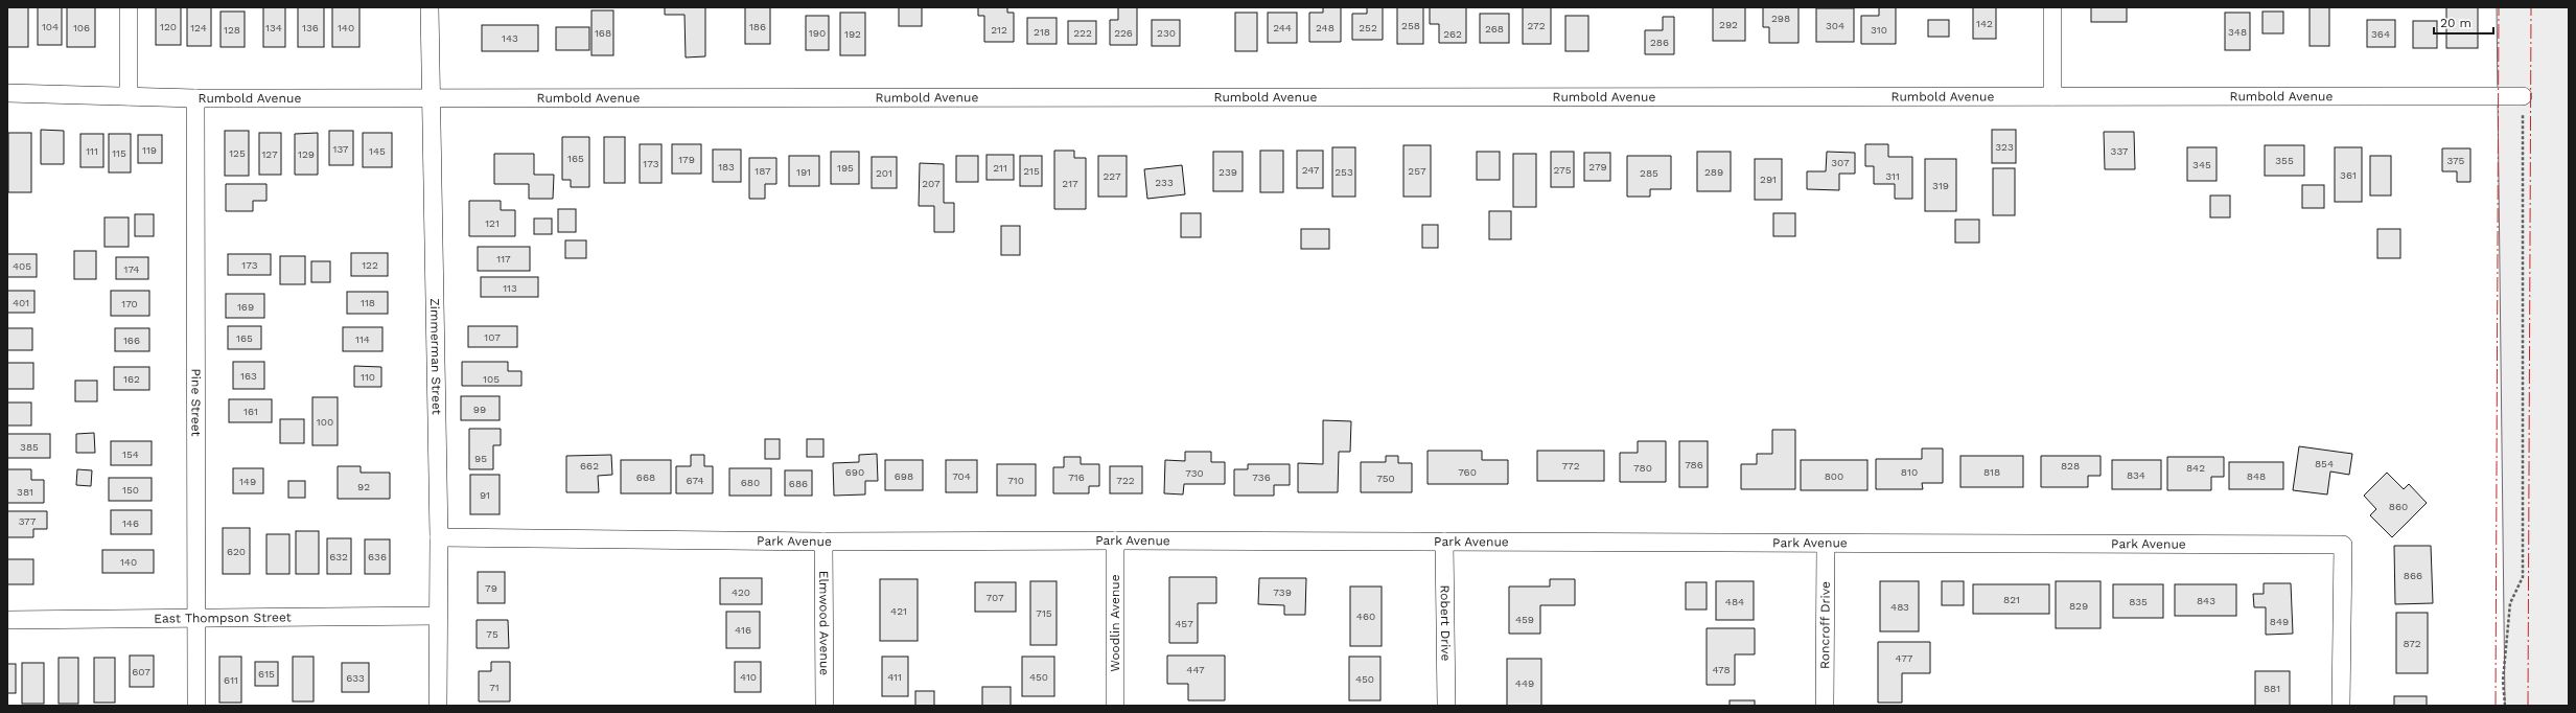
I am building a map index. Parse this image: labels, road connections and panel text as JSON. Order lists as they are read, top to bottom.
{
  "streets": {
    "street": [
      "Rumbold Avenue",
      "Zimmerman Street",
      "Pine Street",
      "Park Avenue",
      "East Thompson Street",
      "Elmwood Avenue",
      "Woodlin Avenue",
      "Robert Drive",
      "Roncroff Drive"
    ]
  },
  "crossings": [
    ["Rumbold Avenue", "Zimmerman Street"],
    ["Rumbold Avenue", "Pine Street"],
    ["Zimmerman Street", "Park Avenue"],
    ["Zimmerman Street", "East Thompson Street"],
    ["Pine Street", "East Thompson Street"],
    ["Park Avenue", "Elmwood Avenue"],
    ["Park Avenue", "Woodlin Avenue"],
    ["Park Avenue", "Robert Drive"],
    ["Park Avenue", "Roncroff Drive"]
  ],
  "house_numbers": [
    "298",
    "142",
    "292",
    "258",
    "272",
    "304",
    "104",
    "120",
    "186",
    "106",
    "124",
    "134",
    "136",
    "140",
    "244",
    "248",
    "252",
    "268",
    "128",
    "212",
    "310",
    "218",
    "348",
    "168",
    "190",
    "222",
    "226",
    "230",
    "192",
    "262",
    "364",
    "143",
    "286",
    "323",
    "137",
    "119",
    "111",
    "145",
    "337",
    "115",
    "125",
    "127",
    "129",
    "165",
    "179",
    "355",
    "375",
    "307",
    "173",
    "345",
    "183",
    "279",
    "195",
    "211",
    "247",
    "275",
    "187",
    "215",
    "257",
    "191",
    "239",
    "253",
    "289",
    "201",
    "285",
    "361",
    "227",
    "311",
    "291",
    "233",
    "207",
    "217",
    "319",
    "121",
    "117",
    "173",
    "122",
    "405",
    "174",
    "113",
    "401",
    "118",
    "170",
    "169",
    "107",
    "165",
    "114",
    "166",
    "163",
    "110",
    "162",
    "105",
    "99",
    "161",
    "100",
    "385",
    "154",
    "95",
    "854",
    "786",
    "662",
    "772",
    "828",
    "780",
    "842",
    "690",
    "760",
    "810",
    "818",
    "730",
    "834",
    "698",
    "704",
    "800",
    "848",
    "668",
    "716",
    "736",
    "750",
    "674",
    "710",
    "722",
    "149",
    "680",
    "686",
    "92",
    "150",
    "381",
    "91",
    "860",
    "377",
    "146",
    "620",
    "632",
    "636",
    "140",
    "866",
    "79",
    "420",
    "739",
    "707",
    "821",
    "843",
    "484",
    "835",
    "829",
    "483",
    "421",
    "715",
    "460",
    "459",
    "849",
    "457",
    "416",
    "75",
    "872",
    "477",
    "447",
    "478",
    "607",
    "615",
    "410",
    "411",
    "450",
    "633",
    "450",
    "611",
    "449",
    "71",
    "881"
  ],
  "scale_bar": "20 m"
}
